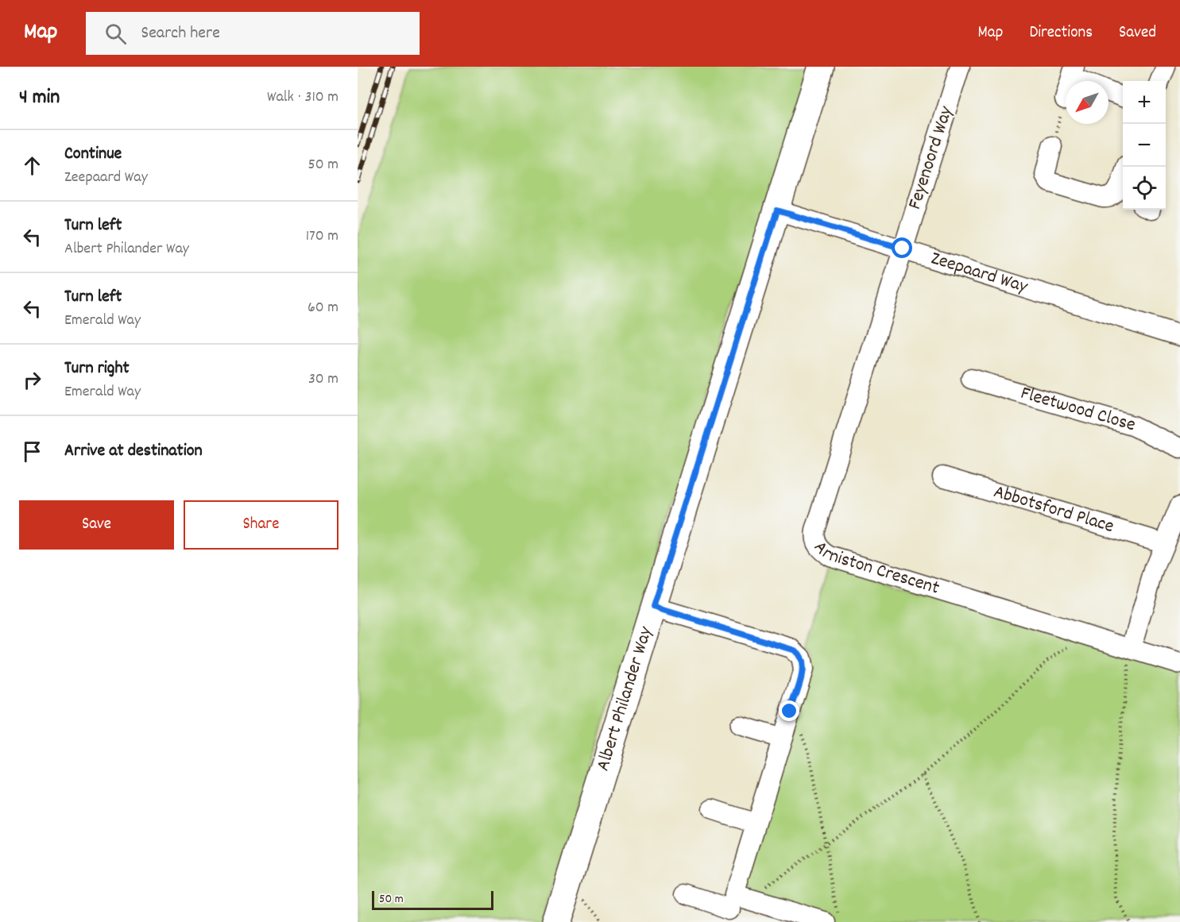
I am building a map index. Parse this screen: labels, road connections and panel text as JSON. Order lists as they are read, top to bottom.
{
  "streets": {
    "street": [
      "Feyenoord Way",
      "Zeepaard Way",
      "Fleetwood Close",
      "Abbotsford Place",
      "Arniston Crescent",
      "Albert Philander Way"
    ]
  },
  "crossings": [
    ["Feyenoord Way", "Zeepaard Way"],
    ["Feyenoord Way", "Arniston Crescent"],
    ["Zeepaard Way", "Arniston Crescent"],
    ["Zeepaard Way", "Albert Philander Way"]
  ],
  "scale_bar": "50 m",
  "north": "bottom left",
  "page": {
    "header": "Map",
    "search": "Search here",
    "nav": ["Map", "Directions", "Saved"],
    "heading": ["4 min", "Walk · 310 m"],
    "map_buttons": ["+", "−"],
    "list": [
      ["Continue", "Zeepaard Way", "50 m"],
      ["Turn left", "Albert Philander Way", "170 m"],
      ["Turn left", "Emerald Way", "60 m"],
      ["Turn right", "Emerald Way", "30 m"],
      "Arrive at destination"
    ],
    "buttons": ["Save", "Share"],
    "scale": "50 m"
  }
}
